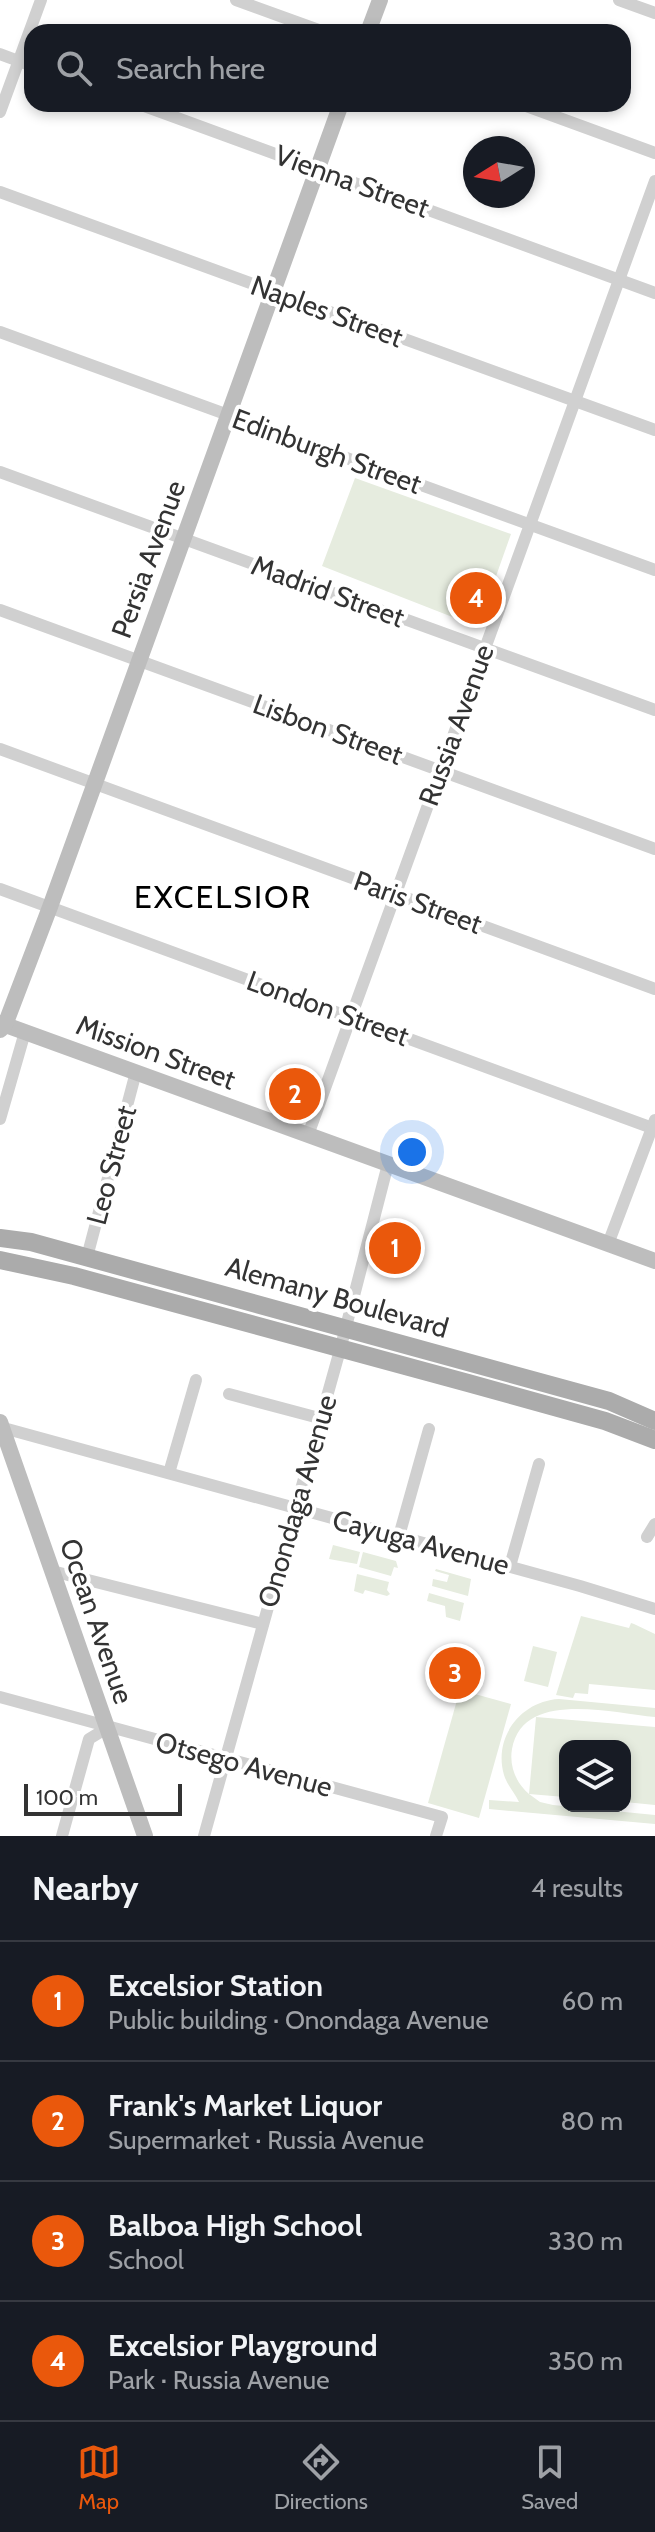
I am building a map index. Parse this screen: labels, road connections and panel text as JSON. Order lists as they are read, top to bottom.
{
  "streets": {
    "main road": [
      "Persia Avenue",
      "Mission Street",
      "Alemany Boulevard",
      "Ocean Avenue"
    ],
    "street": [
      "Vienna Street",
      "Naples Street",
      "Edinburgh Street",
      "Madrid Street",
      "Russia Avenue",
      "Lisbon Street",
      "Paris Street",
      "London Street",
      "Leo Street",
      "Onondaga Avenue",
      "Cayuga Avenue",
      "Otsego Avenue"
    ]
  },
  "crossings": [
    ["Vienna Street", "Persia Avenue"],
    ["Vienna Street", "Russia Avenue"],
    ["Naples Street", "Persia Avenue"],
    ["Naples Street", "Russia Avenue"],
    ["Edinburgh Street", "Persia Avenue"],
    ["Edinburgh Street", "Russia Avenue"],
    ["Persia Avenue", "Madrid Street"],
    ["Persia Avenue", "Lisbon Street"],
    ["Persia Avenue", "Paris Street"],
    ["Persia Avenue", "London Street"],
    ["Persia Avenue", "Mission Street"],
    ["Madrid Street", "Russia Avenue"],
    ["Russia Avenue", "Lisbon Street"],
    ["Russia Avenue", "Paris Street"],
    ["Russia Avenue", "London Street"],
    ["Russia Avenue", "Mission Street"],
    ["Mission Street", "Leo Street"],
    ["Mission Street", "Onondaga Avenue"],
    ["Leo Street", "Alemany Boulevard"],
    ["Alemany Boulevard", "Onondaga Avenue"],
    ["Onondaga Avenue", "Cayuga Avenue"],
    ["Onondaga Avenue", "Otsego Avenue"],
    ["Cayuga Avenue", "Ocean Avenue"],
    ["Ocean Avenue", "Otsego Avenue"]
  ],
  "districts": ["EXCELSIOR"],
  "scale_bar": "100 m",
  "north": "left",
  "page": {
    "search": "Search here",
    "pins": [
      "4",
      "2",
      "1",
      "3"
    ],
    "scale": "100 m",
    "heading": ["Nearby", "4 results"],
    "list": [
      {
        "mark": "1",
        "name": "Excelsior Station",
        "note": "Public building · Onondaga Avenue",
        "value": "60 m"
      },
      {
        "mark": "2",
        "name": "Frank's Market Liquor",
        "note": "Supermarket · Russia Avenue",
        "value": "80 m"
      },
      {
        "mark": "3",
        "name": "Balboa High School",
        "note": "School",
        "value": "330 m"
      },
      {
        "mark": "4",
        "name": "Excelsior Playground",
        "note": "Park · Russia Avenue",
        "value": "350 m"
      }
    ],
    "nav": ["Map", "Directions", "Saved"]
  }
}
